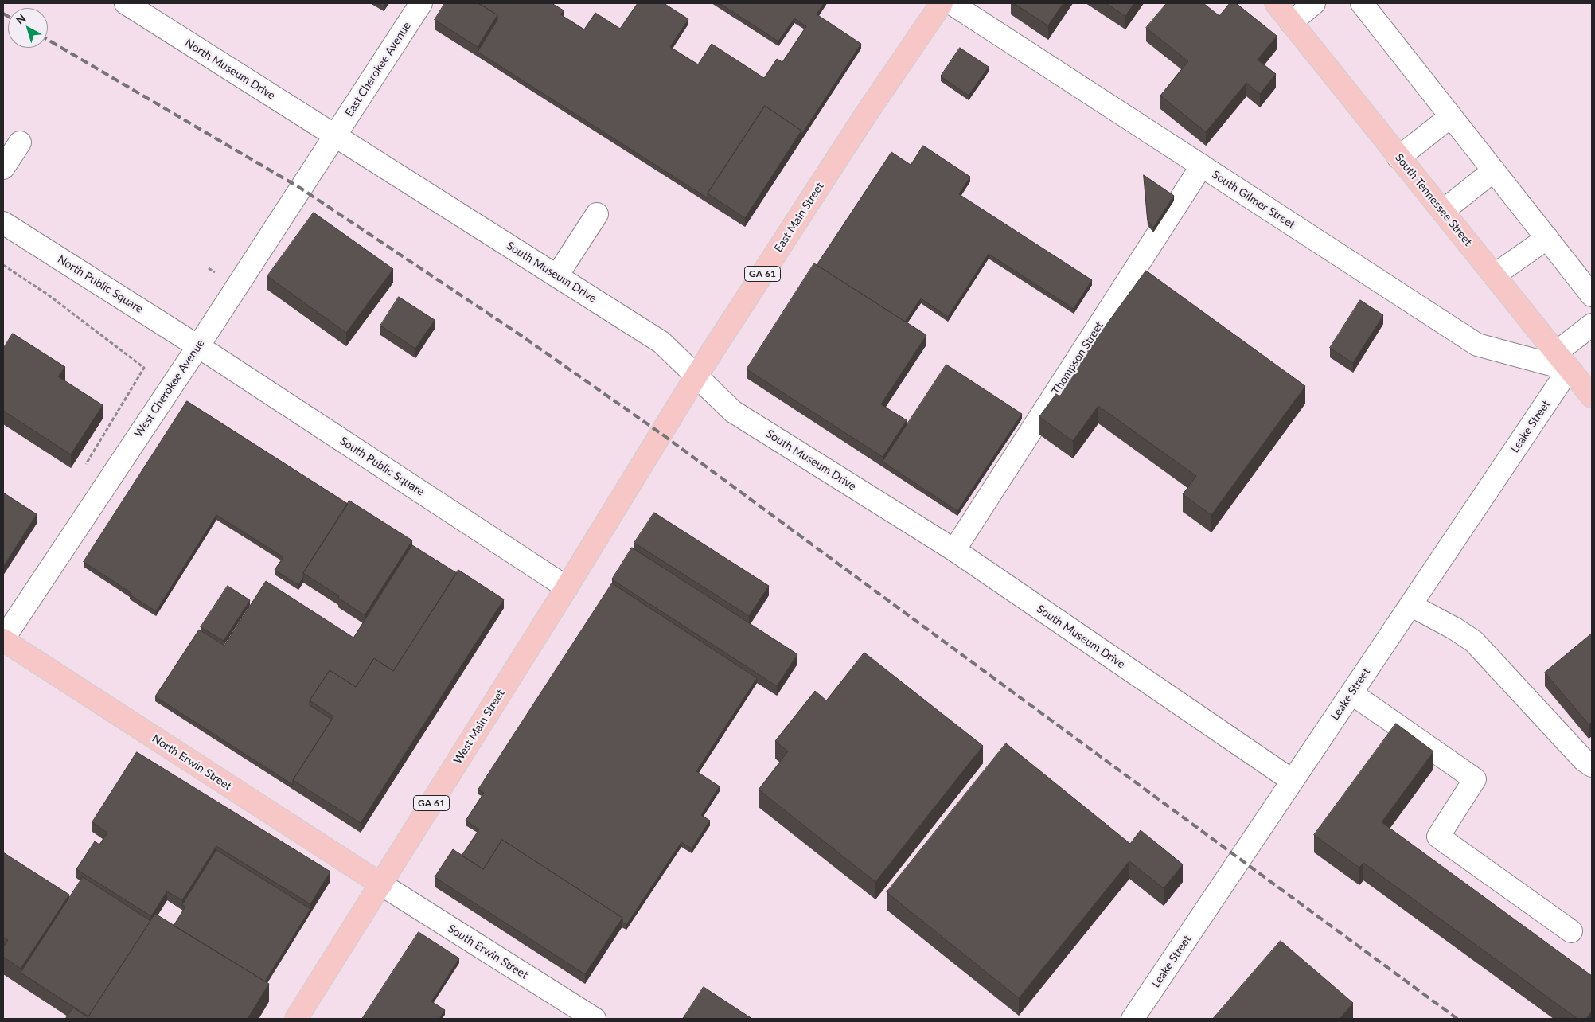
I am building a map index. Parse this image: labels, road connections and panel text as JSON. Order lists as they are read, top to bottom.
{
  "streets": {
    "main road": [
      "South Tennessee Street",
      "East Main Street",
      "GA 61",
      "West Main Street",
      "North Erwin Street"
    ],
    "street": [
      "North Museum Drive",
      "East Cherokee Avenue",
      "South Gilmer Street",
      "South Museum Drive",
      "North Public Square",
      "Thompson Street",
      "West Cherokee Avenue",
      "Leake Street",
      "South Public Square",
      "South Erwin Street"
    ]
  },
  "crossings": [
    ["North Museum Drive", "East Cherokee Avenue"],
    ["North Museum Drive", "South Museum Drive"],
    ["North Museum Drive", "West Cherokee Avenue"],
    ["East Cherokee Avenue", "South Museum Drive"],
    ["East Cherokee Avenue", "West Cherokee Avenue"],
    ["South Gilmer Street", "South Tennessee Street"],
    ["South Gilmer Street", "Thompson Street"],
    ["South Gilmer Street", "Leake Street"],
    ["South Tennessee Street", "Leake Street"],
    ["East Main Street", "South Museum Drive"],
    ["East Main Street", "West Main Street"],
    ["South Museum Drive", "Thompson Street"],
    ["South Museum Drive", "West Cherokee Avenue"],
    ["South Museum Drive", "Leake Street"],
    ["North Public Square", "West Cherokee Avenue"],
    ["North Public Square", "South Public Square"],
    ["West Cherokee Avenue", "South Public Square"],
    ["West Cherokee Avenue", "North Erwin Street"],
    ["South Public Square", "West Main Street"],
    ["West Main Street", "North Erwin Street"],
    ["West Main Street", "South Erwin Street"],
    ["North Erwin Street", "South Erwin Street"]
  ],
  "north": "top left"
}
